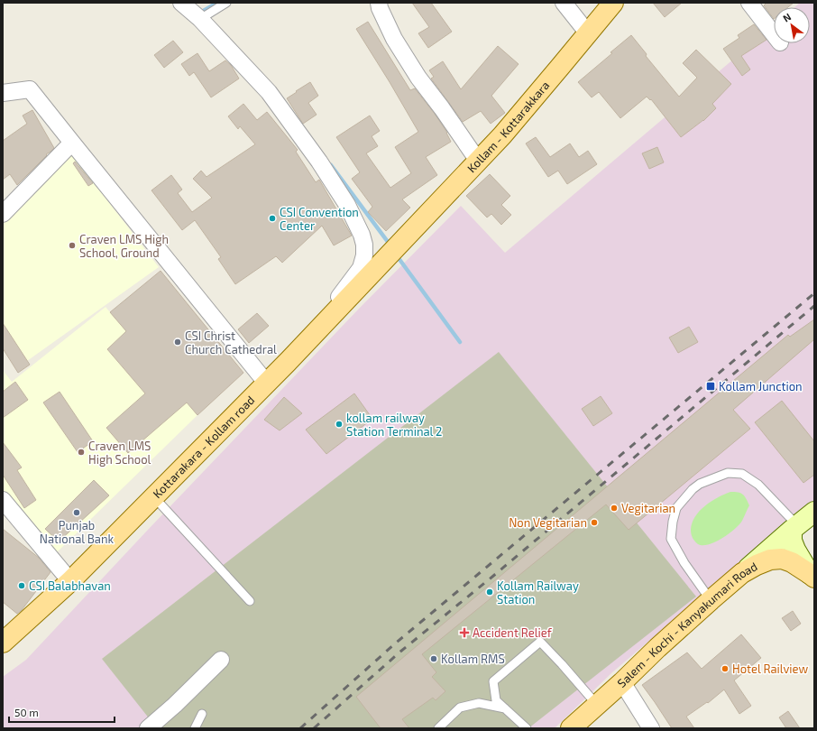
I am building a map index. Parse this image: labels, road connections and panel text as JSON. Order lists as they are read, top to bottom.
{
  "streets": {
    "main road": ["Kollam - Kottarakkara", "Kottarakara - Kollam road", "Salem - Kochi - Kanyakumari Road"]
  },
  "crossings": [
    ["Kollam - Kottarakkara", "Kottarakara - Kollam road"]
  ],
  "places": {
    "other": [
      "CSI Convention Center",
      "Craven LMS High School, Ground",
      "CSI Christ Church Cathedral",
      "kollam railway Station Terminal 2",
      "Craven LMS High School",
      "Vegitarian",
      "Punjab National Bank",
      "Non Vegitarian",
      "CSI Balabhavan",
      "Kollam Railway Station",
      "Kollam RMS",
      "Hotel Railview"
    ],
    "transit": ["Kollam Junction"],
    "health": ["Accident Relief"]
  },
  "scale_bar": "50 m",
  "north": "top left"
}
